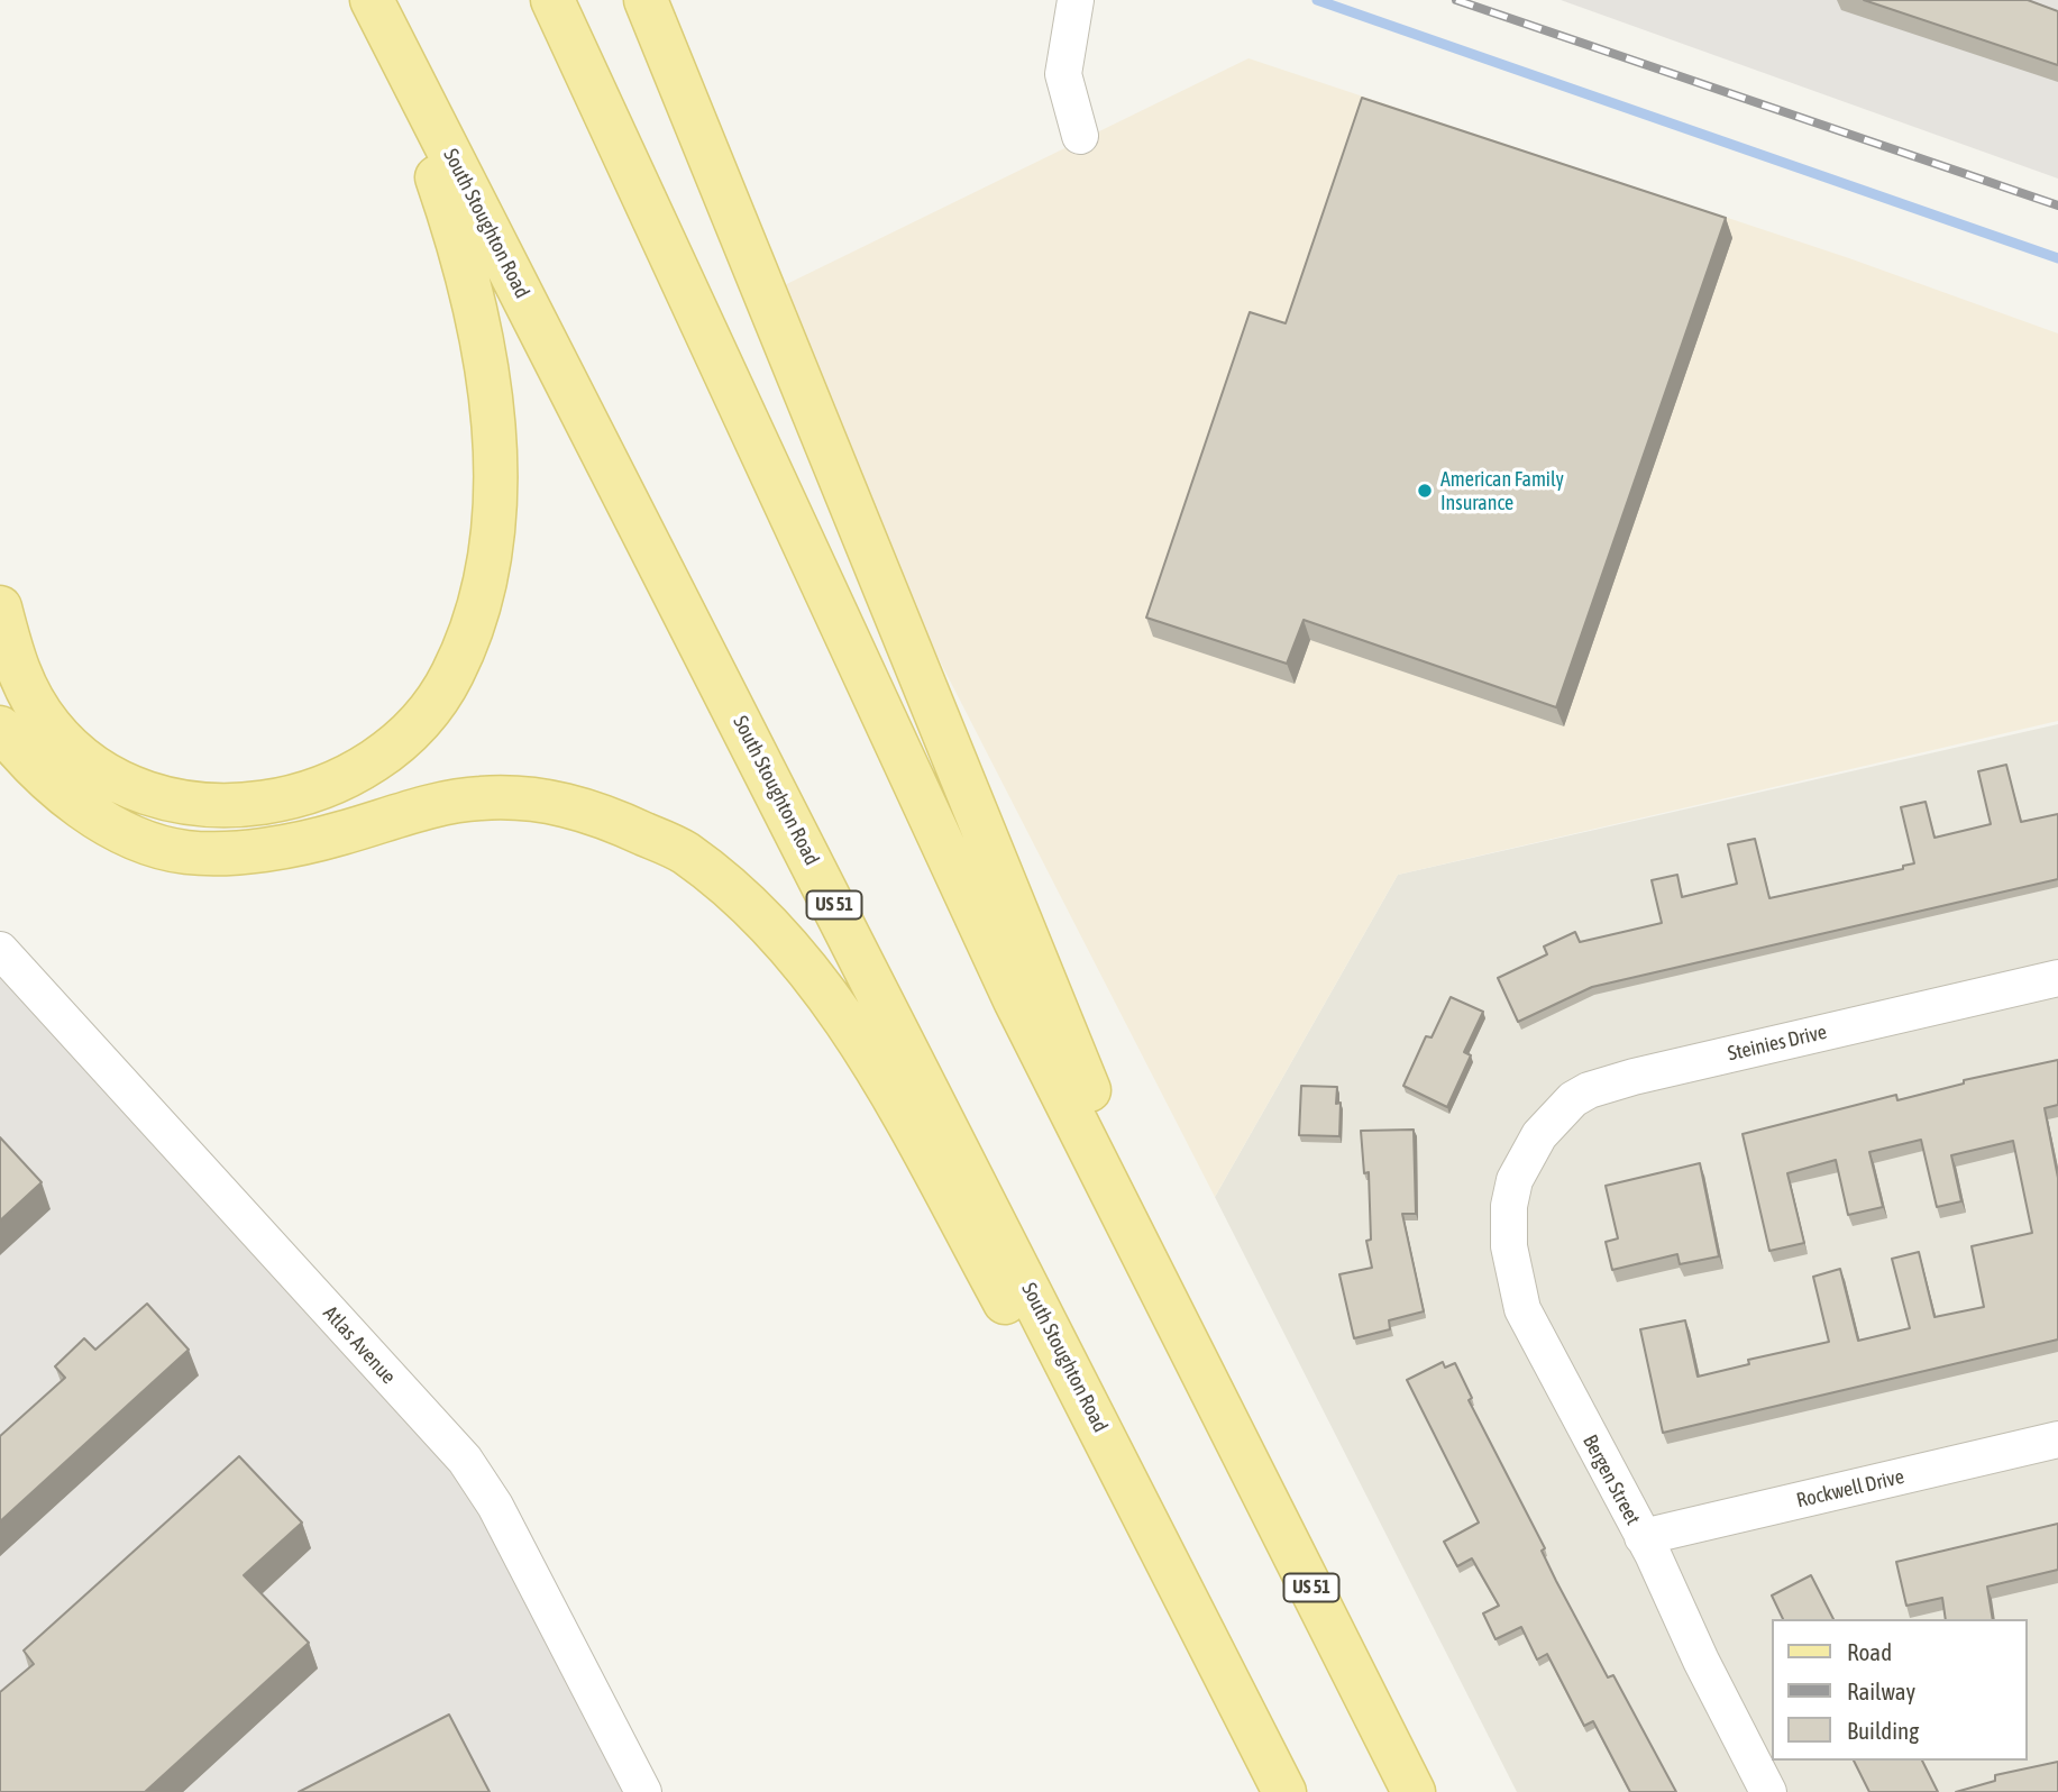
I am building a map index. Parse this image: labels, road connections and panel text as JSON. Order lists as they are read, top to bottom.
{
  "streets": {
    "main road": ["South Stoughton Road", "US 51"],
    "street": [
      "Steinies Drive",
      "Atlas Avenue",
      "Bergen Street",
      "Rockwell Drive"
    ]
  },
  "crossings": [
    ["Steinies Drive", "Bergen Street"],
    ["Bergen Street", "Rockwell Drive"]
  ],
  "places": ["American Family Insurance"],
  "legend": ["Road", "Railway", "Building"]
}
